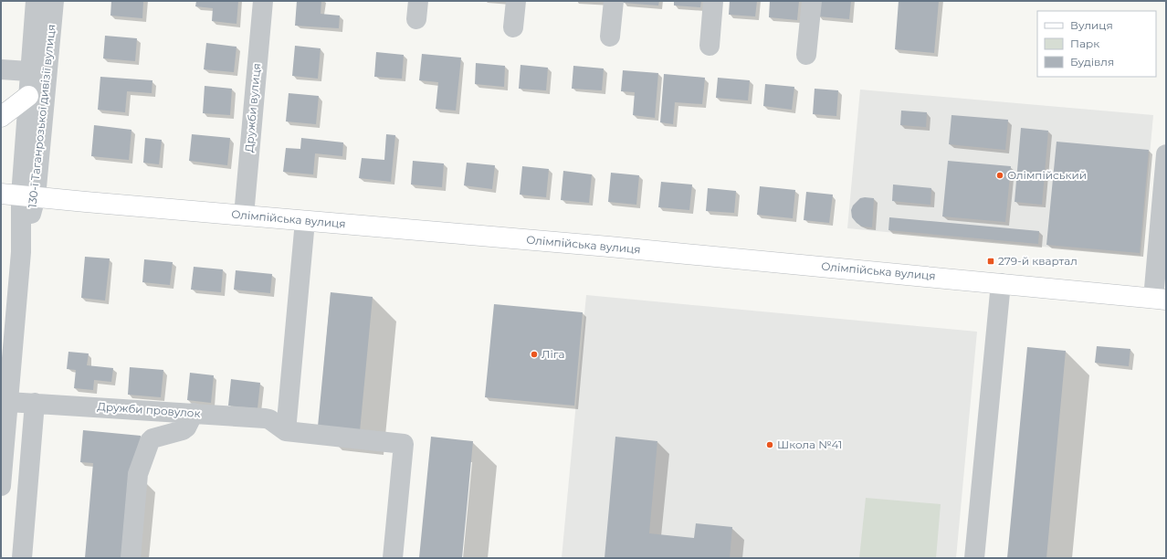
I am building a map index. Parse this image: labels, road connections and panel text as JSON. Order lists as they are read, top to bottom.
{
  "streets": {
    "main road": ["Олімпійська вулиця"],
    "street": ["Дружби вулиця", "130-ї Таганрозької дивізії вулиця", "Дружби провулок"]
  },
  "crossings": [
    ["Дружби вулиця", "Олімпійська вулиця"],
    ["130-ї Таганрозької дивізії вулиця", "Олімпійська вулиця"],
    ["130-ї Таганрозької дивізії вулиця", "Дружби провулок"]
  ],
  "places": {
    "other": ["Олімпійський", "Ліга", "Школа №41"],
    "transit": ["279-й квартал"]
  },
  "legend": ["Вулиця", "Парк", "Будівля"]
}
